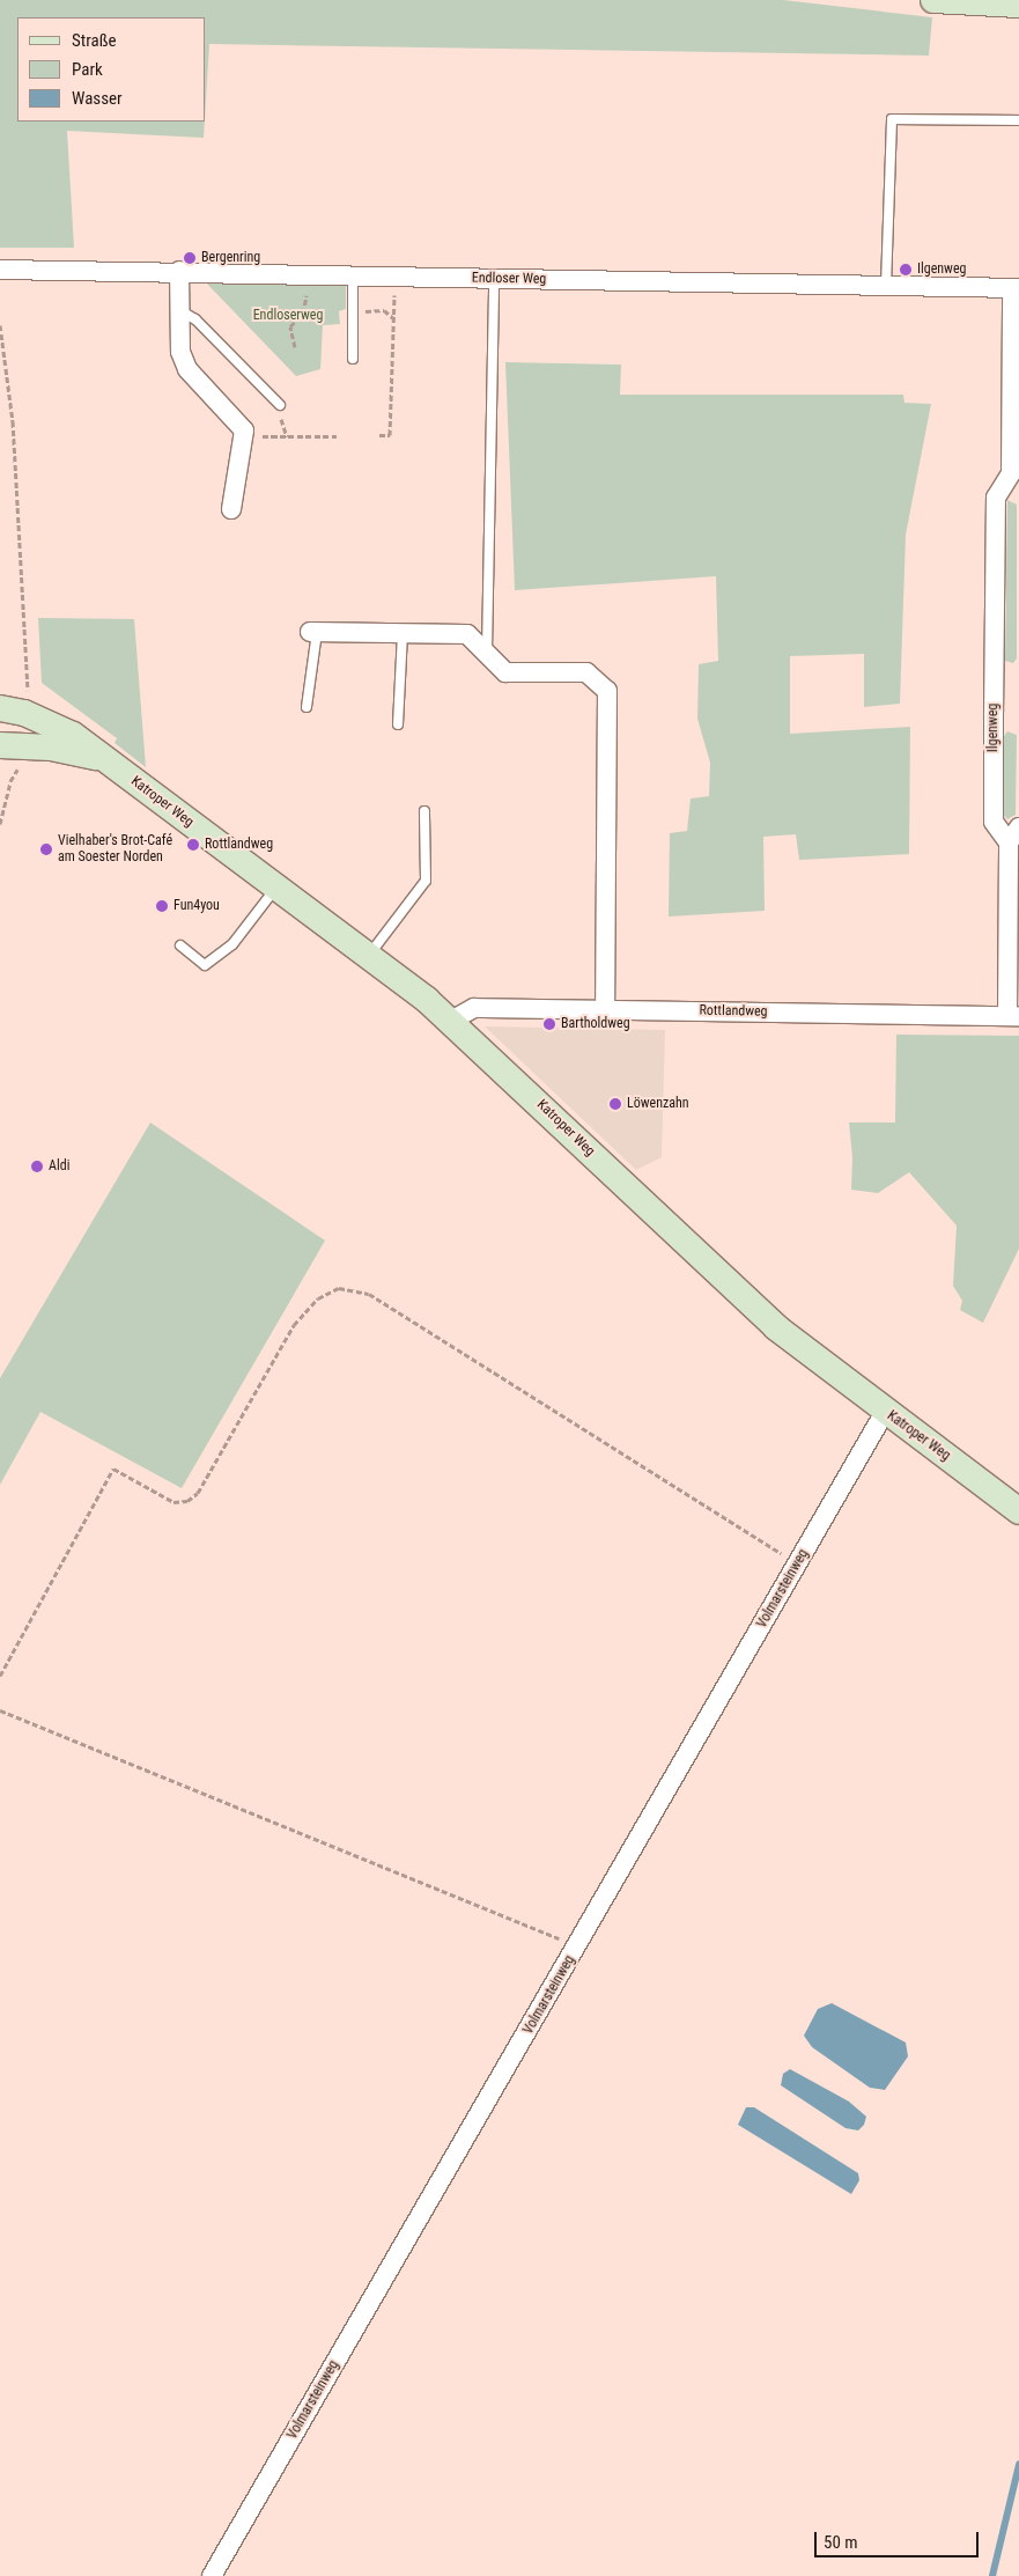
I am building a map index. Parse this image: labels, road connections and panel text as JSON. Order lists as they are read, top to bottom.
{
  "streets": {
    "street": [
      "Endloser Weg",
      "Ilgenweg",
      "Katroper Weg",
      "Rottlandweg",
      "Volmarsteinweg"
    ]
  },
  "crossings": [
    ["Endloser Weg", "Ilgenweg"],
    ["Ilgenweg", "Rottlandweg"],
    ["Katroper Weg", "Rottlandweg"],
    ["Katroper Weg", "Volmarsteinweg"]
  ],
  "parks": ["Endloserweg"],
  "places": [
    "Bergenring",
    "Ilgenweg",
    "Rottlandweg",
    "Vielhaber's Brot-Café am Soester Norden",
    "Fun4you",
    "Bartholdweg",
    "Löwenzahn",
    "Aldi"
  ],
  "legend": ["Straße", "Park", "Wasser"],
  "scale_bar": "50 m"
}
